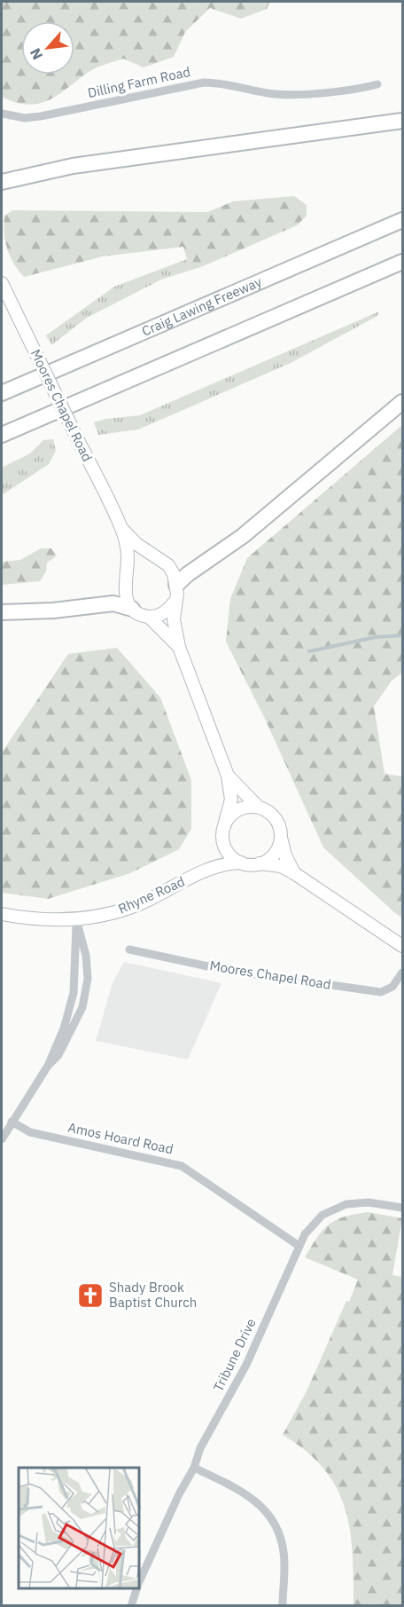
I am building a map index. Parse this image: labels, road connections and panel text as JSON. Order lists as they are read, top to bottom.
{
  "streets": {
    "highway": ["Craig Lawing Freeway"],
    "main road": ["Moores Chapel Road", "Rhyne Road"],
    "street": ["Dilling Farm Road", "Amos Hoard Road", "Tribune Drive"]
  },
  "crossings": [
    ["Amos Hoard Road", "Tribune Drive"]
  ],
  "places": {
    "church": ["Shady Brook Baptist Church"]
  },
  "north": "bottom left"
}
